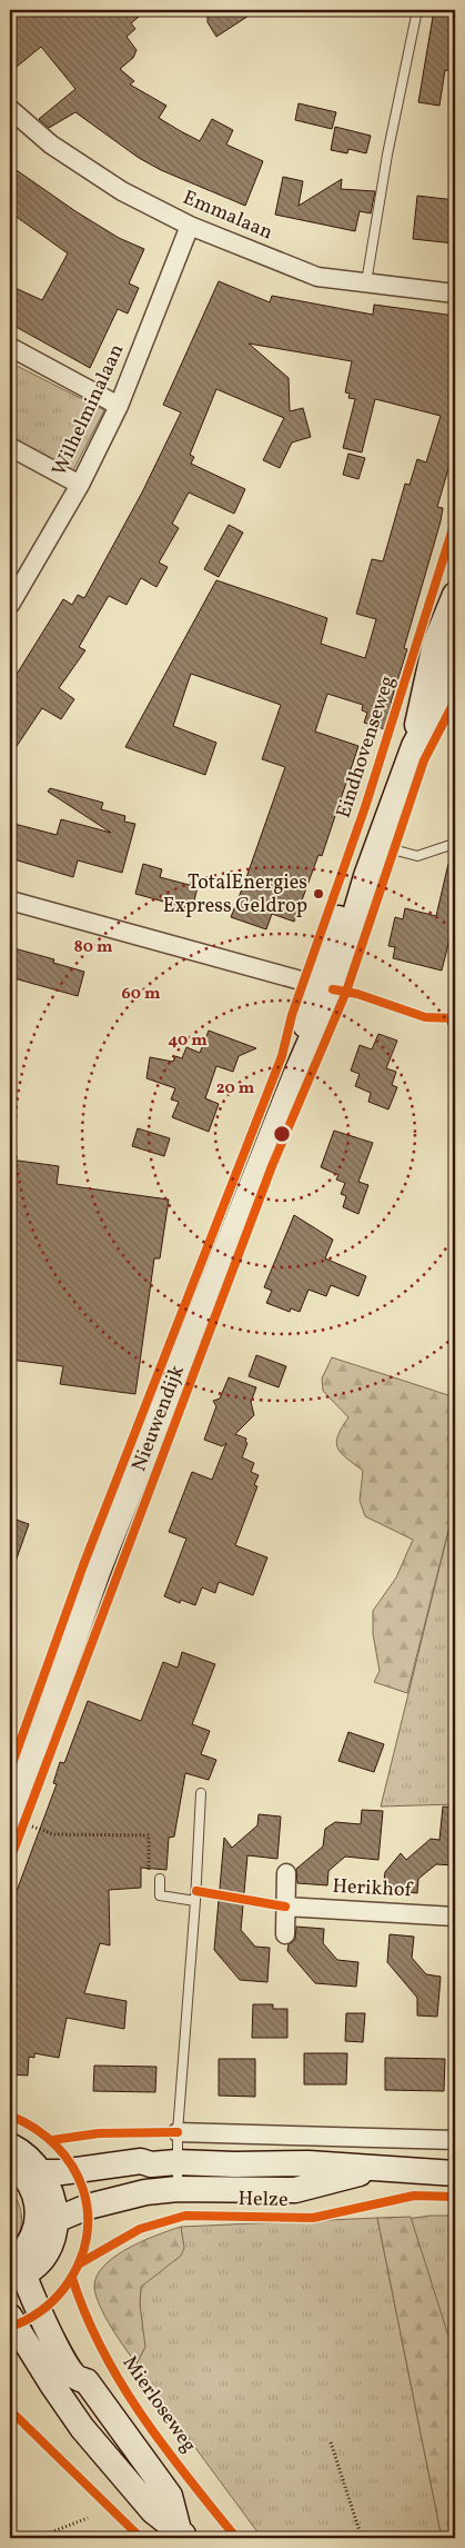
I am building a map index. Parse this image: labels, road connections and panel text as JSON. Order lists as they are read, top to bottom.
{
  "streets": {
    "main road": ["Eindhovenseweg", "Nieuwendijk", "Helze"],
    "street": ["Emmalaan", "Wilhelminalaan", "Herikhof"],
    "cycle path": ["Mierloseweg"]
  },
  "crossings": [
    ["Emmalaan", "Wilhelminalaan"],
    ["Eindhovenseweg", "Nieuwendijk"]
  ],
  "places": ["TotalEnergies Express Geldrop"],
  "rings": [
    "80 m",
    "60 m",
    "40 m",
    "20 m"
  ]
}
